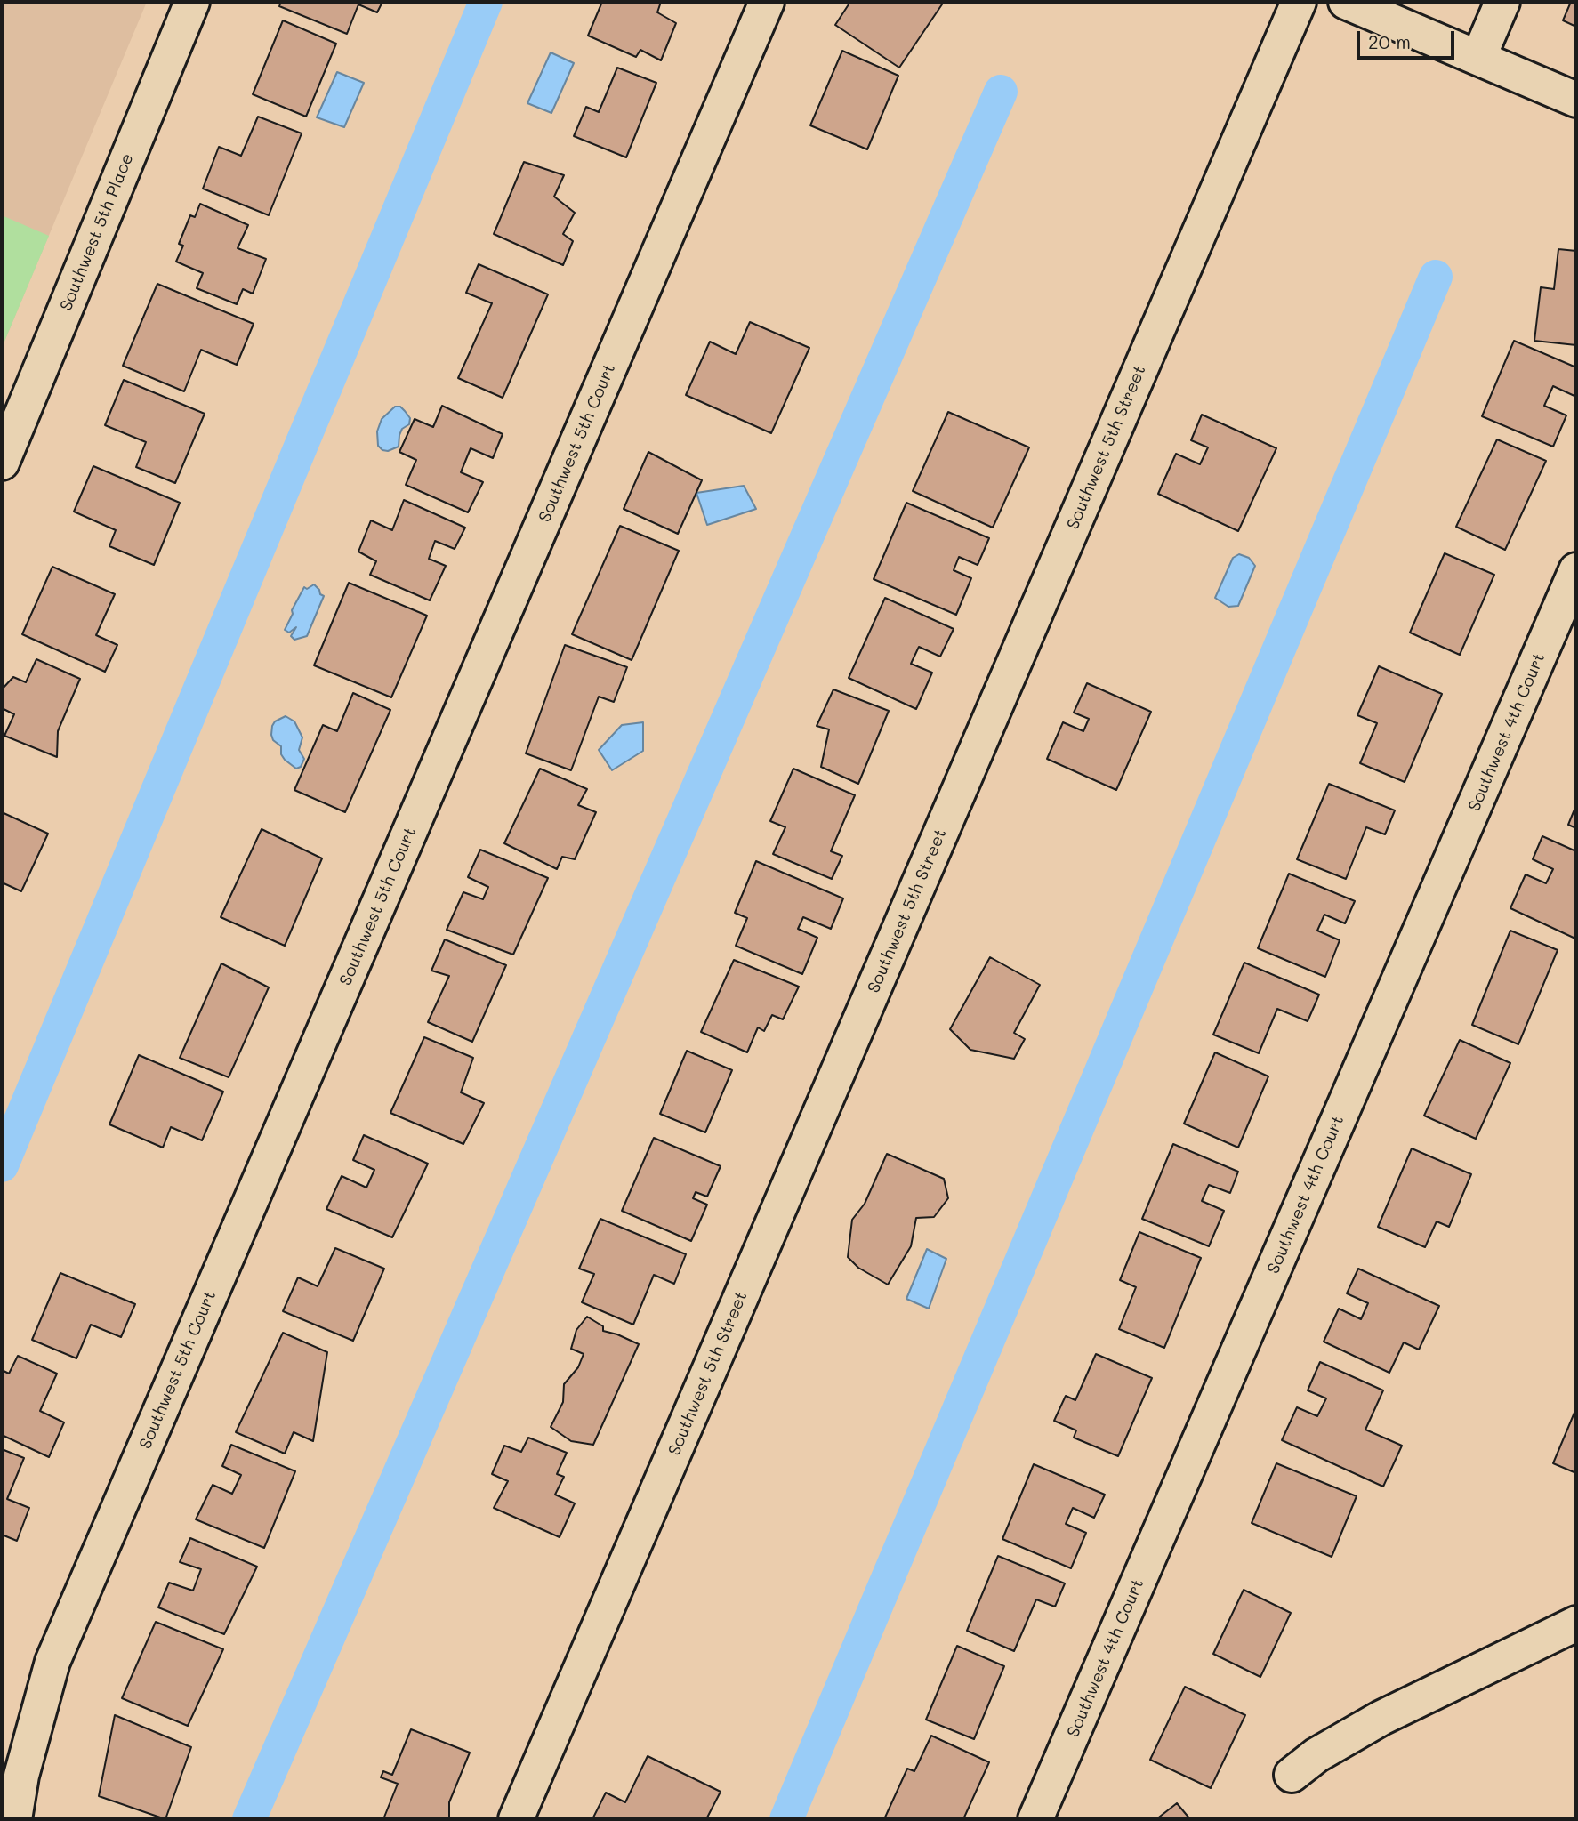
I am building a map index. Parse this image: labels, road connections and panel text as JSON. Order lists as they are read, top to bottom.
{
  "streets": {
    "street": [
      "Southwest 5th Place",
      "Southwest 5th Court",
      "Southwest 5th Street",
      "Southwest 4th Court"
    ]
  },
  "scale_bar": "20 m"
}
